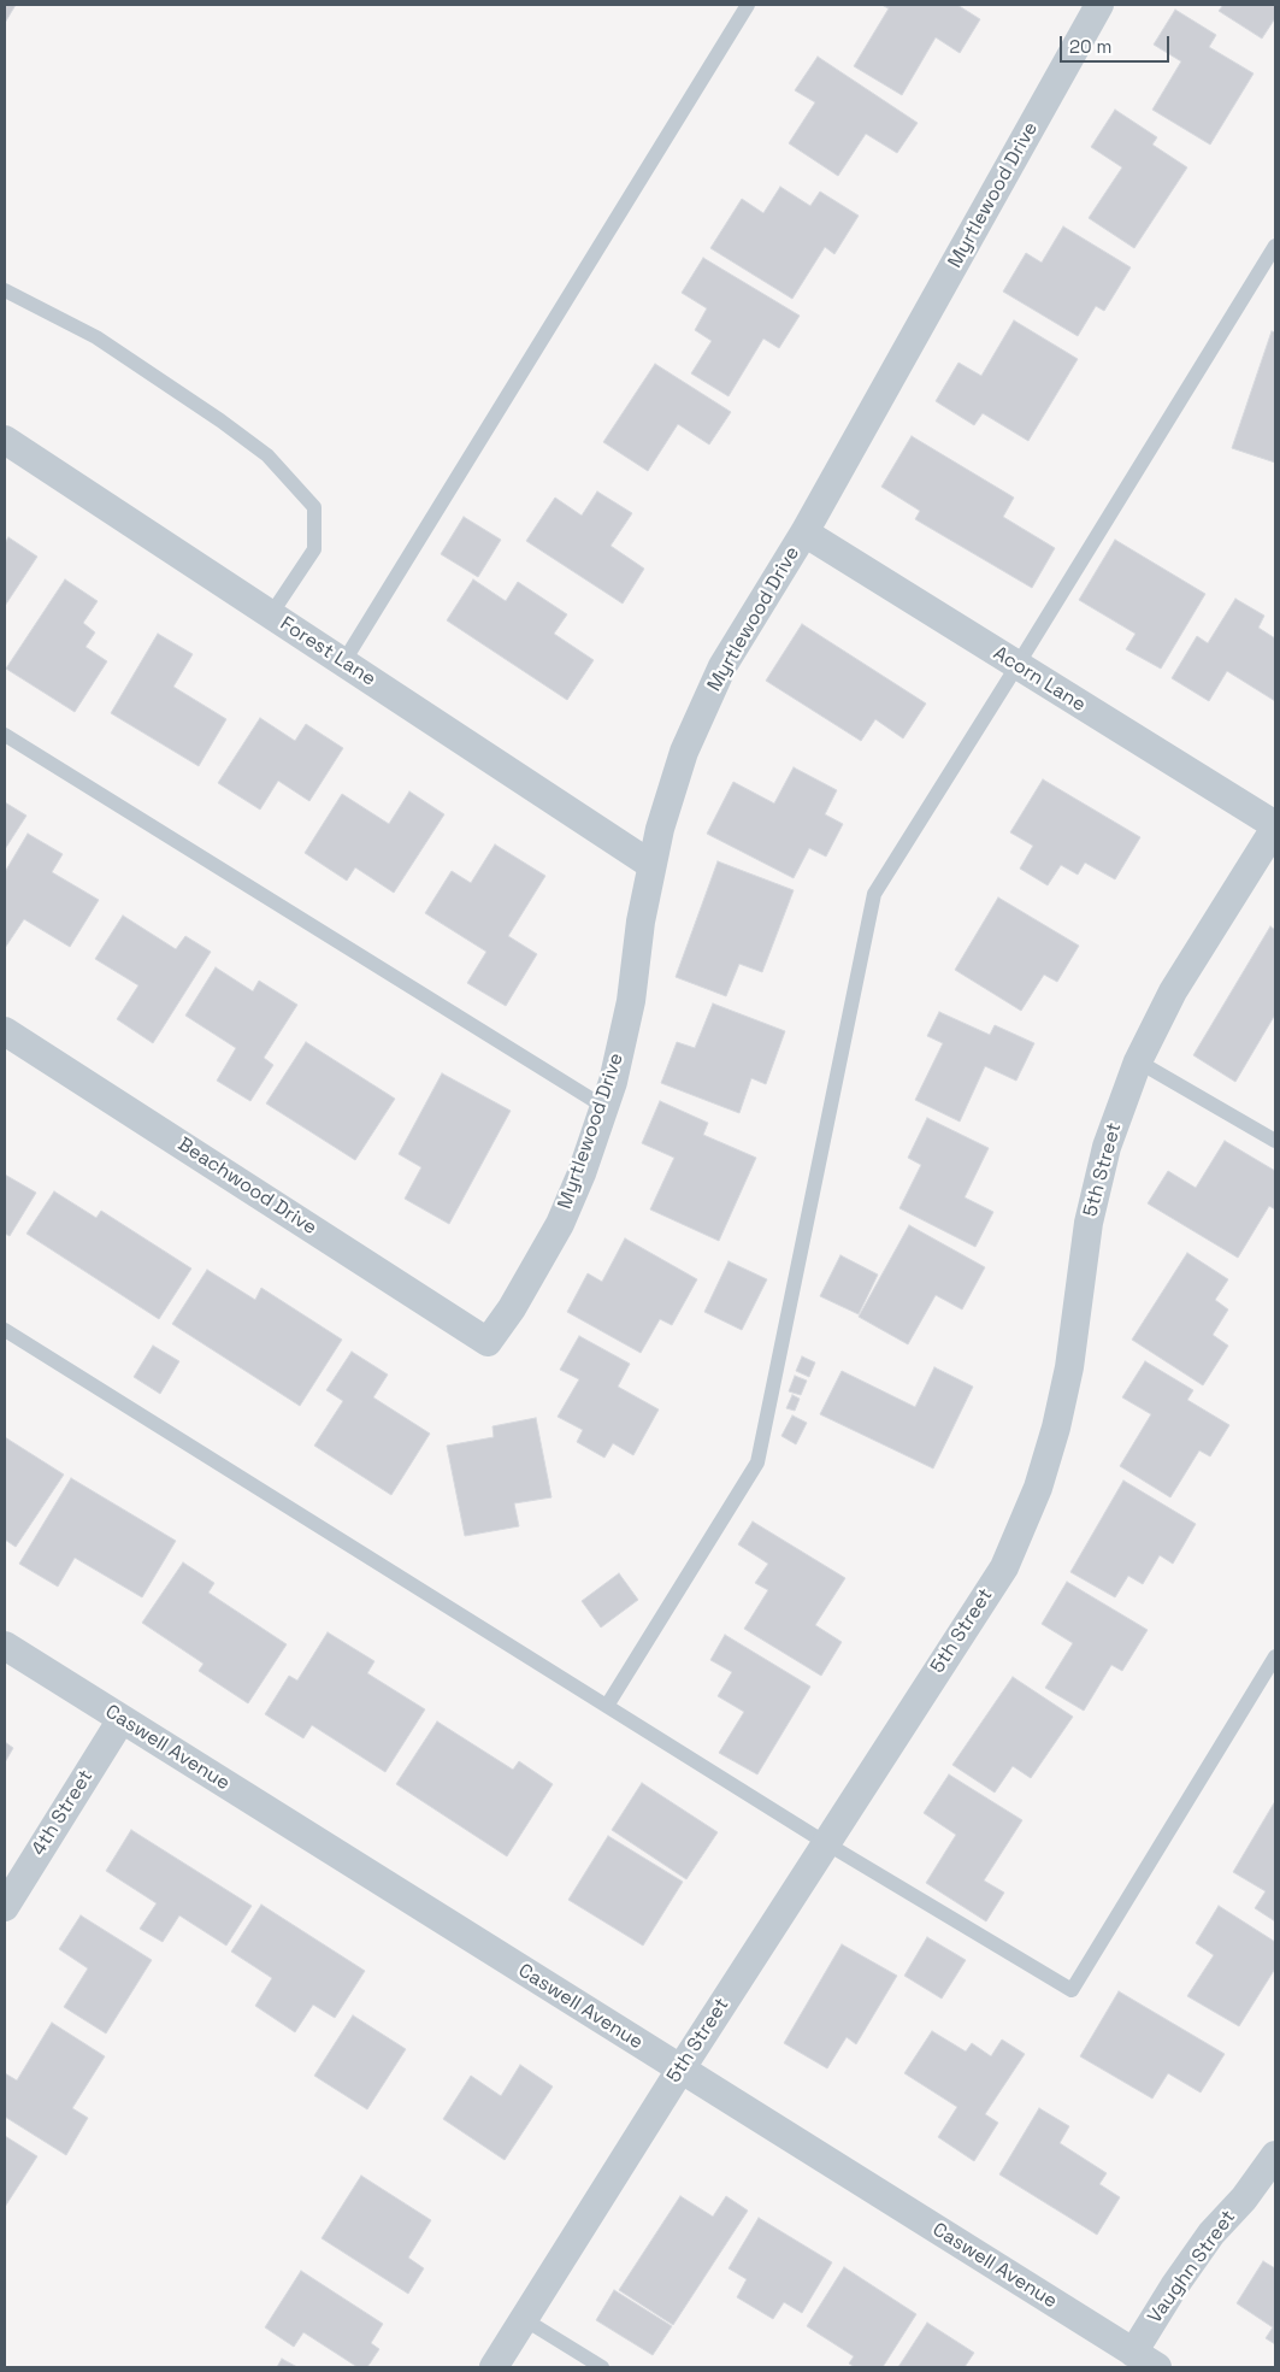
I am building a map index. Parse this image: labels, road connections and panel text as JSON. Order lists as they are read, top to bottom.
{
  "streets": {
    "street": [
      "Myrtlewood Drive",
      "Forest Lane",
      "Acorn Lane",
      "5th Street",
      "Beachwood Drive",
      "Caswell Avenue",
      "4th Street",
      "Vaughn Street"
    ]
  },
  "crossings": [
    ["Myrtlewood Drive", "Forest Lane"],
    ["Myrtlewood Drive", "Acorn Lane"],
    ["Myrtlewood Drive", "Beachwood Drive"],
    ["Acorn Lane", "5th Street"],
    ["5th Street", "Caswell Avenue"],
    ["Caswell Avenue", "4th Street"],
    ["Caswell Avenue", "Vaughn Street"]
  ],
  "scale_bar": "20 m"
}
